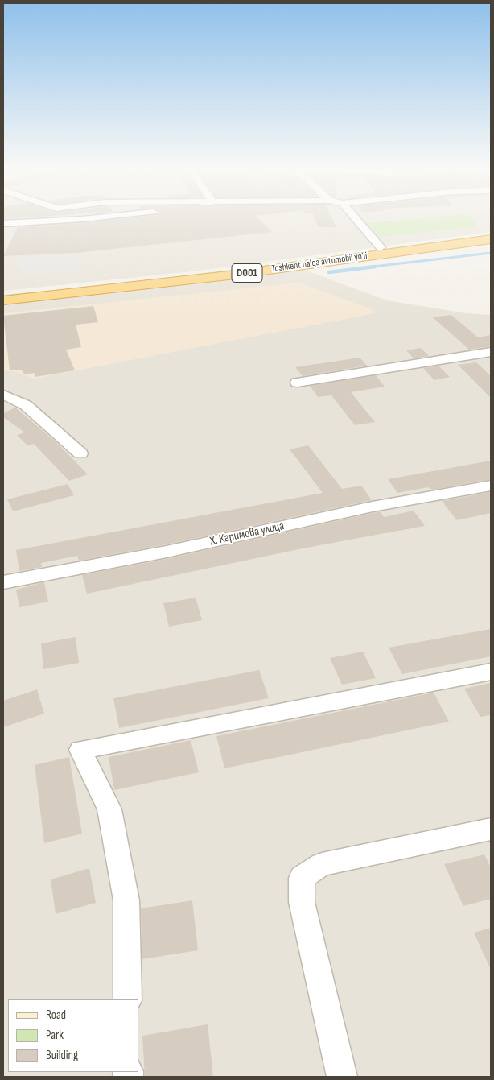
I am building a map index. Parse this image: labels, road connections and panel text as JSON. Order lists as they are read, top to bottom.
{
  "streets": {
    "highway": ["Toshkent halqa avtomobil yo'li", "D001"],
    "street": ["Х. Каримова улица"]
  },
  "legend": ["Road", "Park", "Building"]
}
